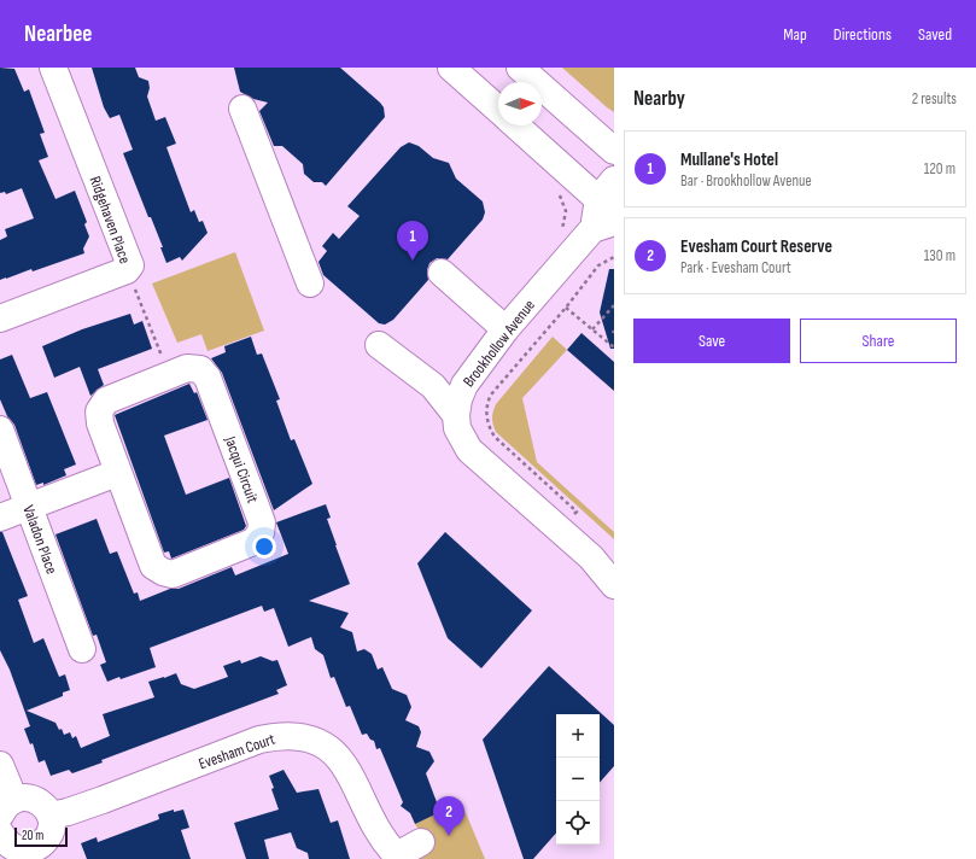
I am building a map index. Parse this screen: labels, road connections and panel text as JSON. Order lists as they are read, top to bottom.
{
  "streets": {
    "street": [
      "Ridgehaven Place",
      "Brookhollow Avenue",
      "Jacqui Circuit",
      "Valadon Place",
      "Evesham Court"
    ]
  },
  "scale_bar": "20 m",
  "north": "right",
  "page": {
    "header": "Nearbee",
    "nav": ["Map", "Directions", "Saved"],
    "heading": ["Nearby", "2 results"],
    "list": [
      {
        "mark": "1",
        "name": "Mullane's Hotel",
        "note": "Bar · Brookhollow Avenue",
        "value": "120 m"
      },
      {
        "mark": "2",
        "name": "Evesham Court Reserve",
        "note": "Park · Evesham Court",
        "value": "130 m"
      }
    ],
    "pins": ["1", "2"],
    "buttons": ["Save", "Share"],
    "map_buttons": ["+", "−"],
    "scale": "20 m"
  }
}
